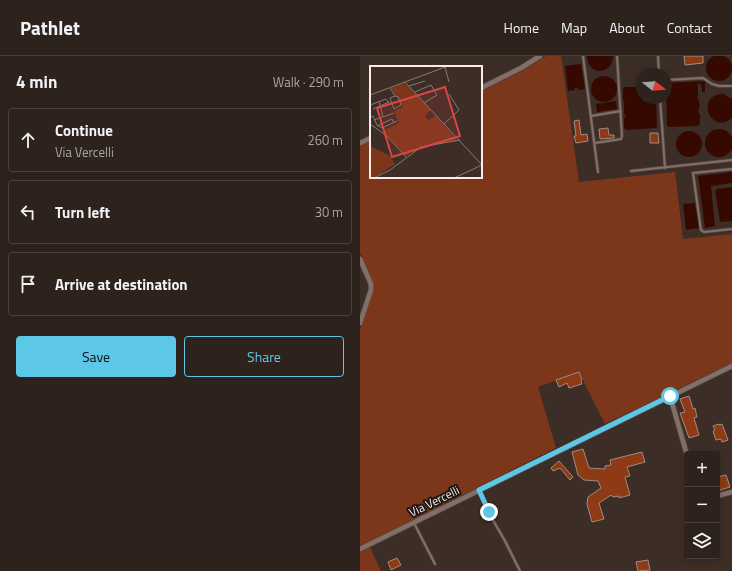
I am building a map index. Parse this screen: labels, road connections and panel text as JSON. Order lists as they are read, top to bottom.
{
  "streets": {
    "street": ["Via Vercelli"]
  },
  "north": "right",
  "page": {
    "header": "Pathlet",
    "nav": [
      "Home",
      "Map",
      "About",
      "Contact"
    ],
    "heading": ["4 min", "Walk · 290 m"],
    "list": [
      ["Continue", "Via Vercelli", "260 m"],
      ["Turn left", "30 m"],
      "Arrive at destination"
    ],
    "buttons": ["Save", "Share"],
    "map_buttons": ["+", "−"]
  }
}
